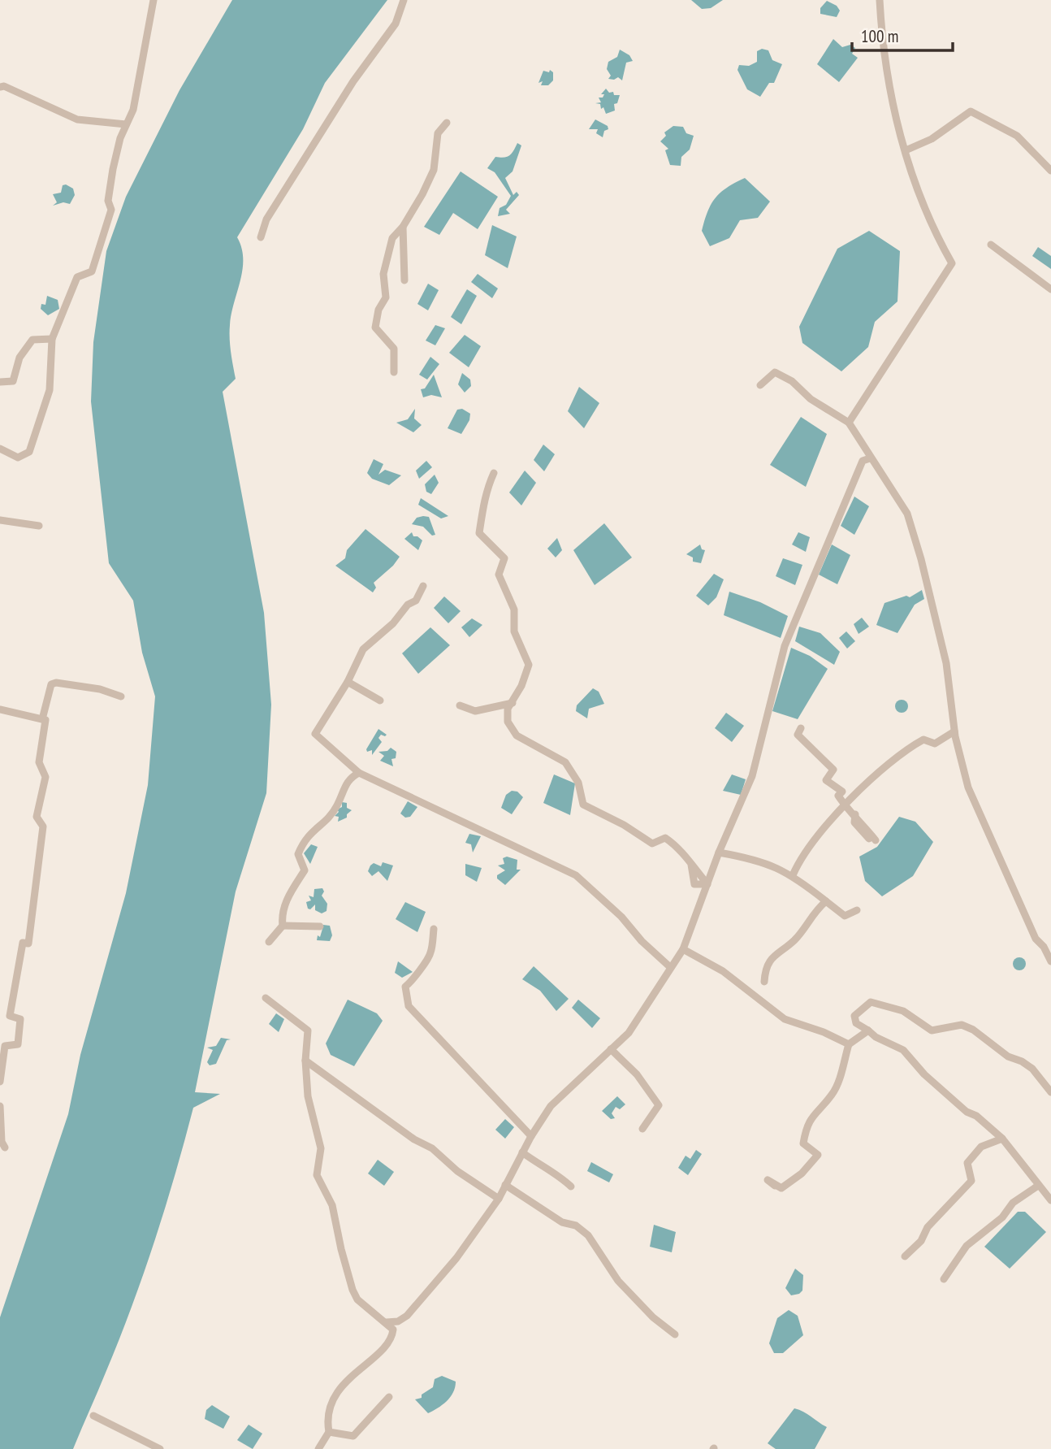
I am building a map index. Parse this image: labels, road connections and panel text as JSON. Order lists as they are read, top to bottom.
{
  "scale_bar": "100 m"
}
